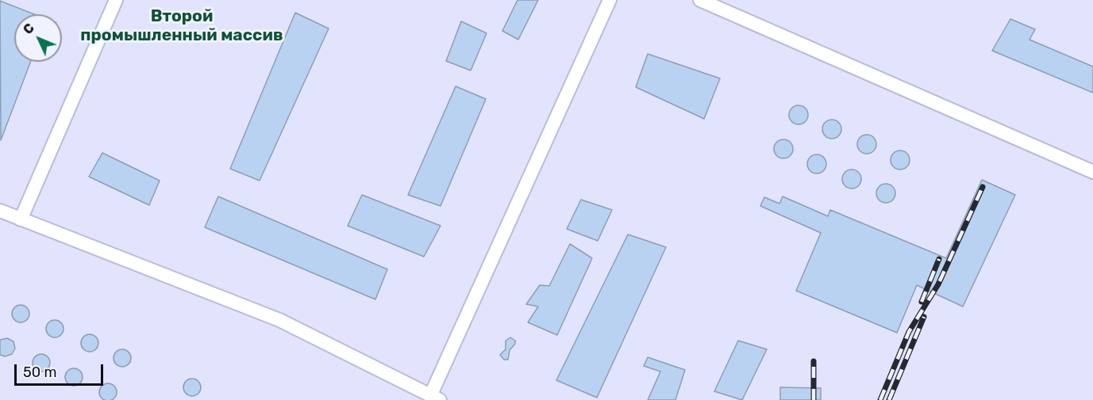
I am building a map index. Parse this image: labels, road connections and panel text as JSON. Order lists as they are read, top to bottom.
{
  "districts": ["Второй промышленный массив"],
  "scale_bar": "50 m",
  "north": "top left"
}
